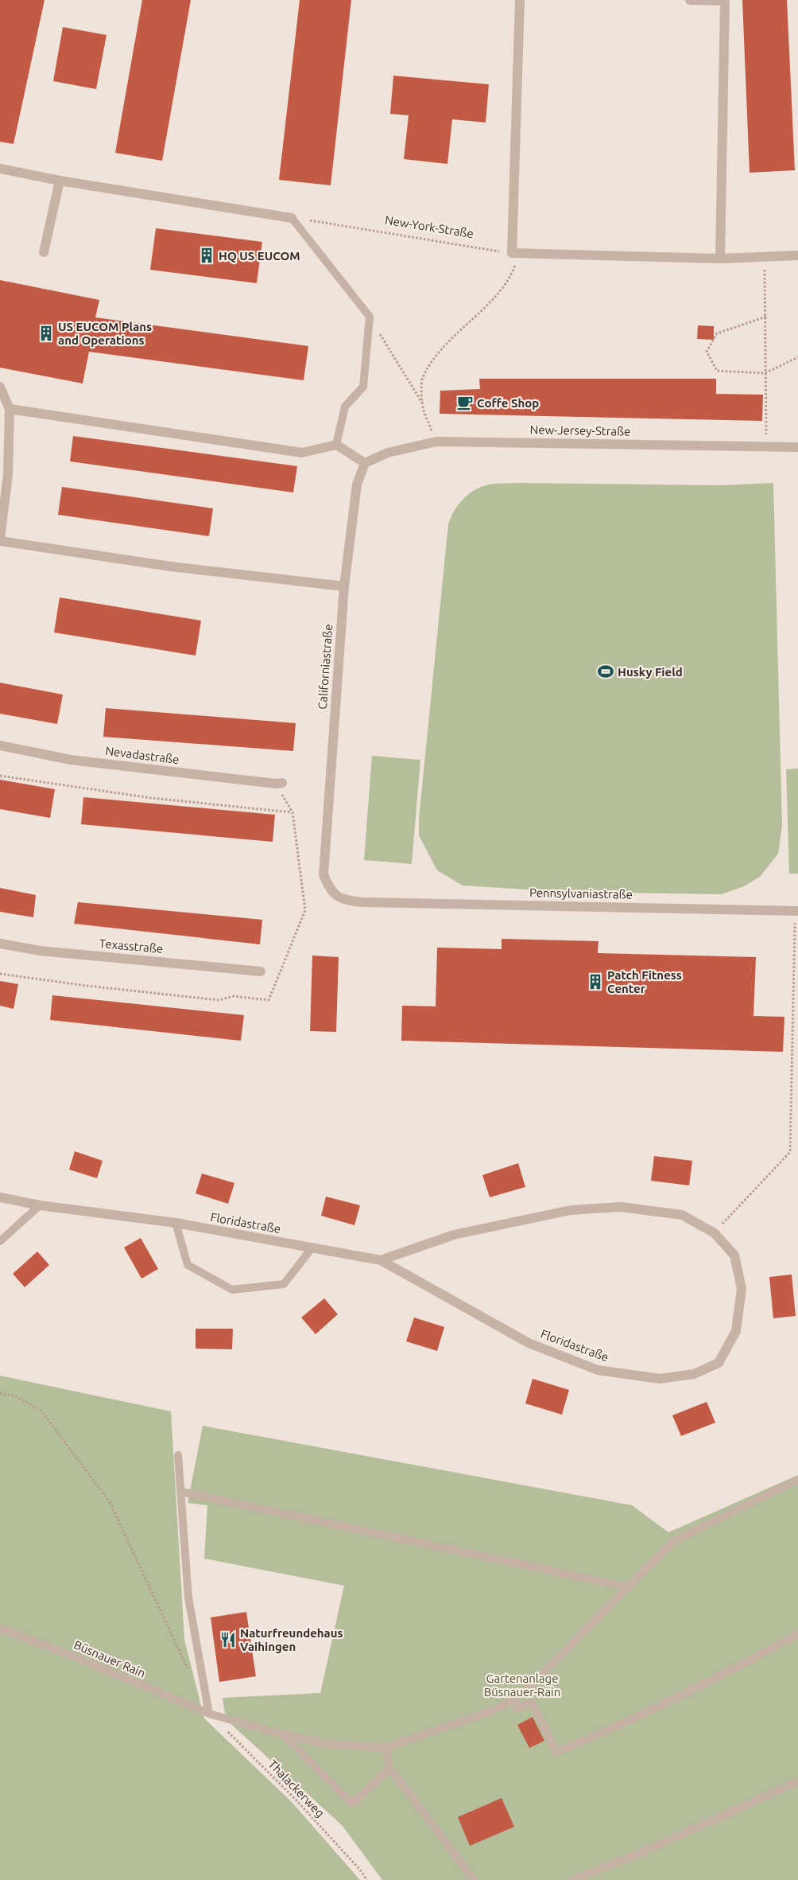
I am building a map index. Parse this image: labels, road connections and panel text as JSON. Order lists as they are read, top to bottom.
{
  "streets": {
    "street": [
      "New-Jersey-Straße",
      "Californiastraße",
      "Nevadastraße",
      "Pennsylvaniastraße",
      "Texasstraße",
      "Floridastraße"
    ],
    "lane": ["Büsnauer Rain"],
    "path": ["New-York-Straße", "Thalackerweg"]
  },
  "crossings": [
    ["New-Jersey-Straße", "Californiastraße"],
    ["Californiastraße", "Pennsylvaniastraße"]
  ],
  "parks": ["Gartenanlage Büsnauer-Rain"],
  "places": {
    "building": ["HQ US EUCOM", "US EUCOM Plans and Operations", "Patch Fitness Center"],
    "cafe": ["Coffe Shop"],
    "sports": ["Husky Field"],
    "restaurant": ["Naturfreundehaus Vaihingen"]
  }
}
